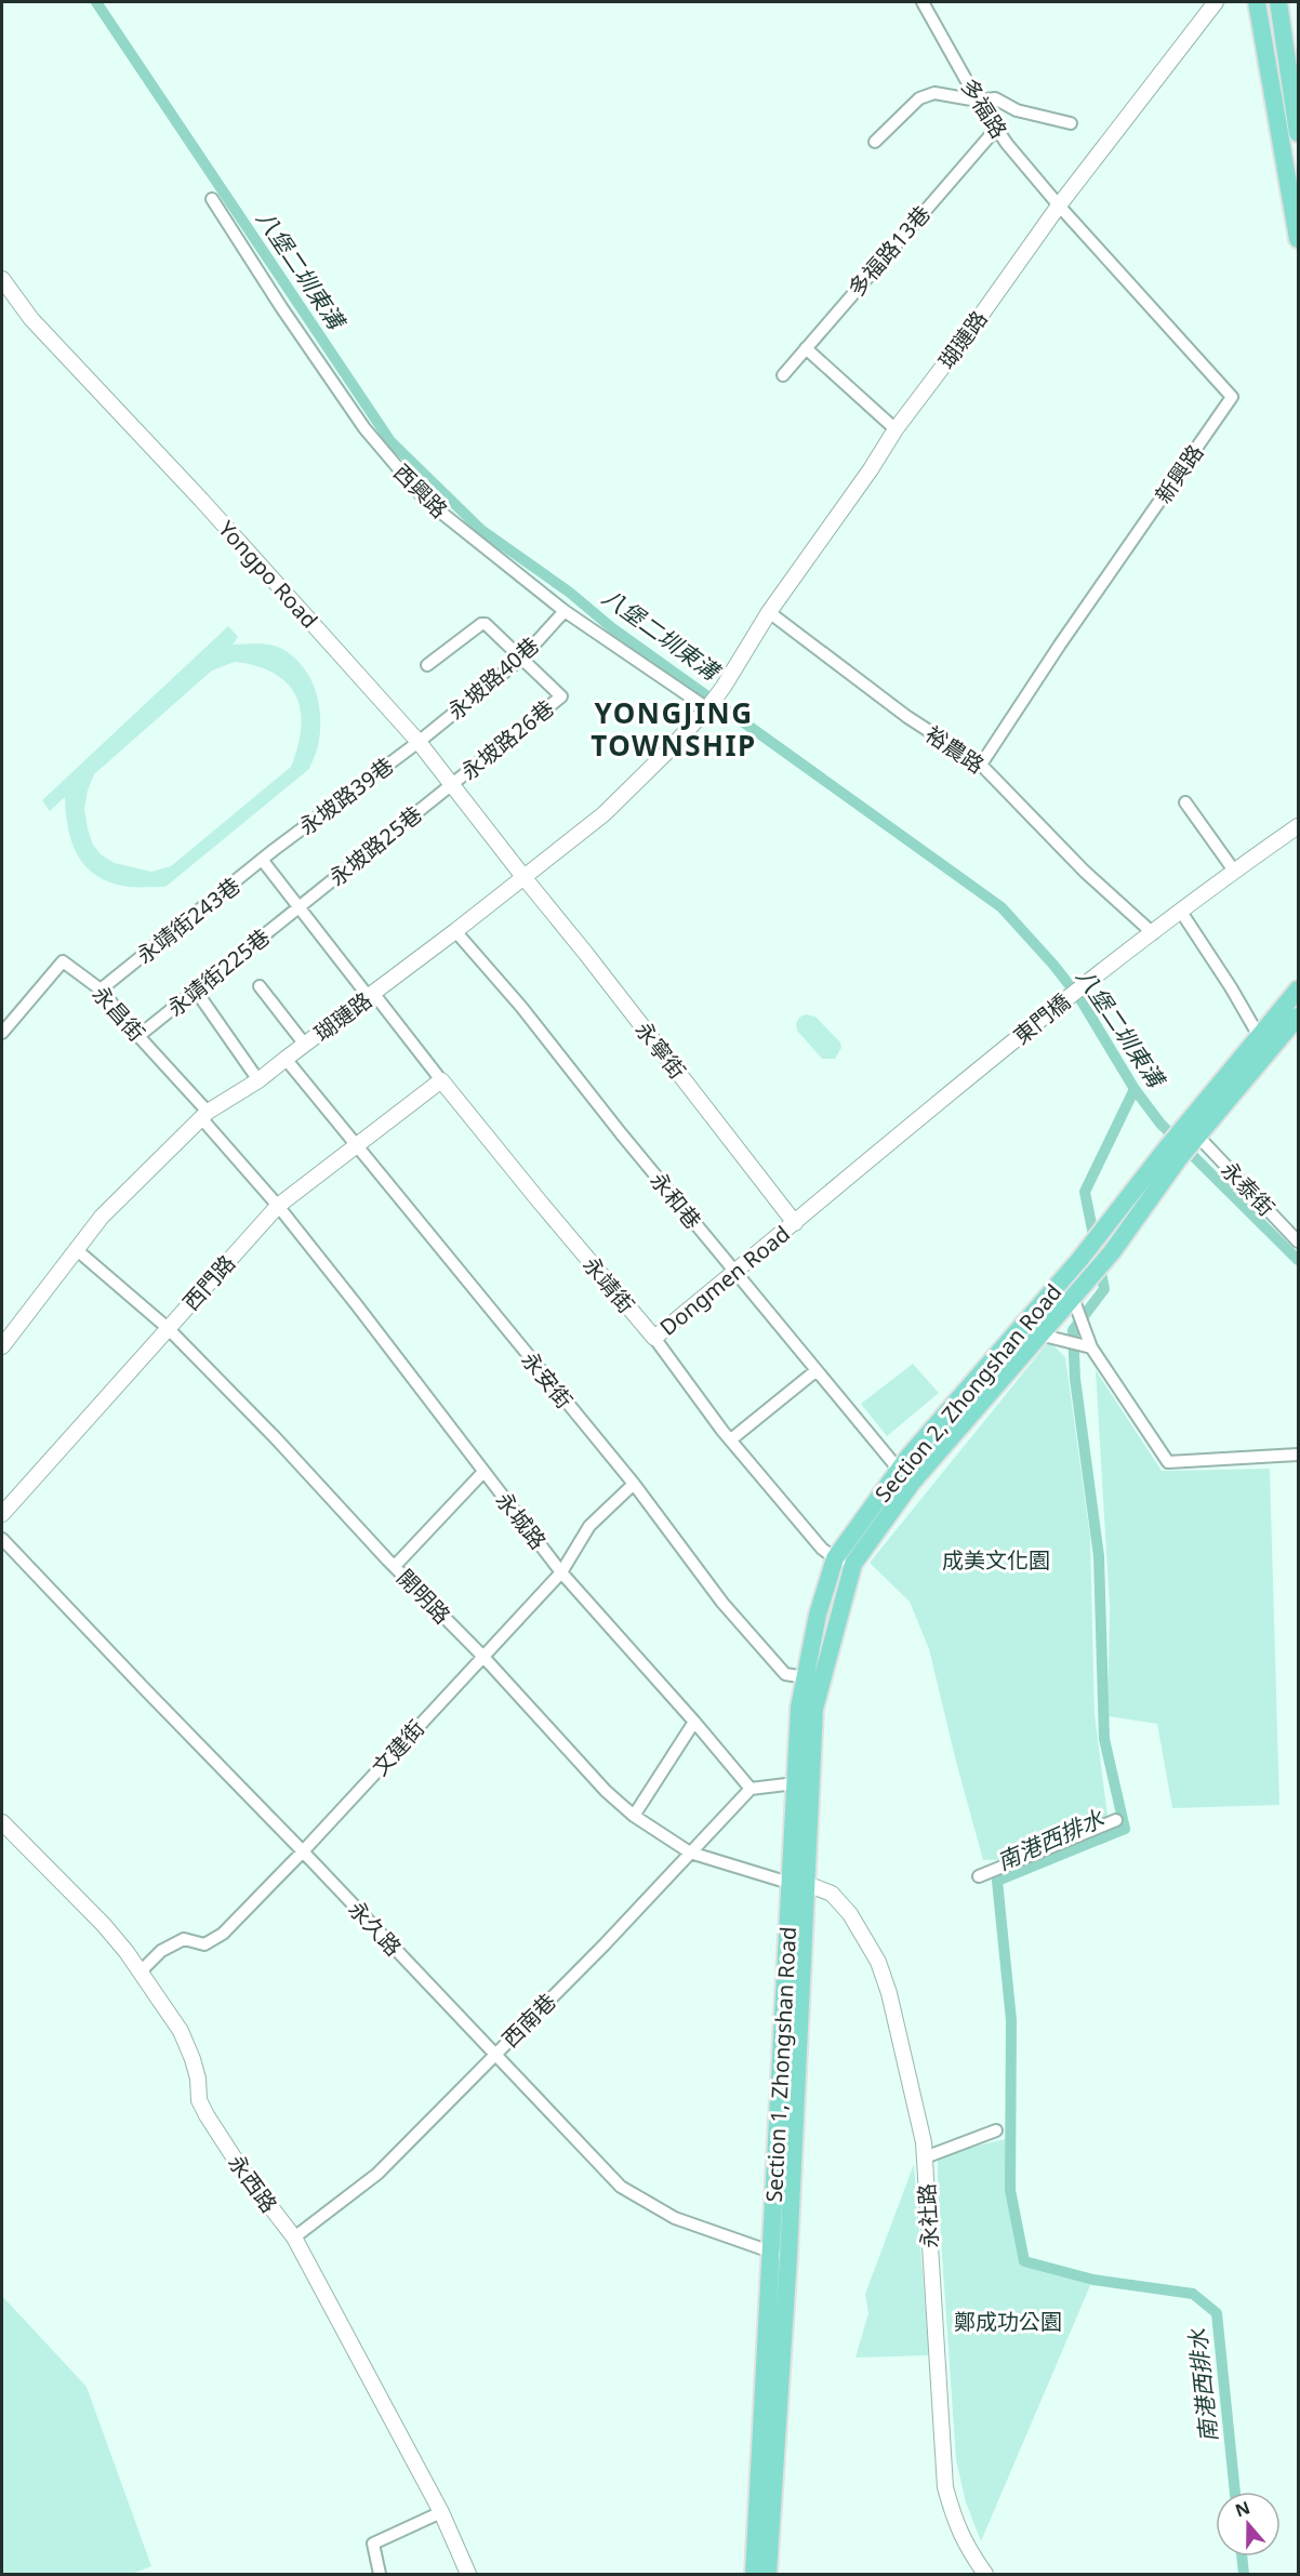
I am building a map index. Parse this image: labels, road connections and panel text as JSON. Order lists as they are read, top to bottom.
{
  "streets": {
    "main road": ["Section 2, Zhongshan Road", "Section 1, Zhongshan Road"],
    "street": [
      "多福路",
      "多福路13巷",
      "瑚璉路",
      "新興路",
      "西興路",
      "Yongpo Road",
      "永坡路40巷",
      "永坡路26巷",
      "裕農路",
      "永坡路39巷",
      "永坡路25巷",
      "永靖街243巷",
      "永靖街225巷",
      "永昌街",
      "東門橋",
      "永寧街",
      "永泰街",
      "永和巷",
      "Dongmen Road",
      "西門路",
      "永靖街",
      "永安街",
      "永城路",
      "開明路",
      "文建街",
      "永久路",
      "西南巷",
      "永西路",
      "永社路"
    ]
  },
  "crossings": [
    ["多福路", "多福路13巷"],
    ["多福路", "瑚璉路"],
    ["多福路", "新興路"],
    ["瑚璉路", "新興路"],
    ["瑚璉路", "西興路"],
    ["瑚璉路", "Yongpo Road"],
    ["瑚璉路", "裕農路"],
    ["瑚璉路", "永昌街"],
    ["瑚璉路", "永寧街"],
    ["瑚璉路", "永和巷"],
    ["瑚璉路", "永靖街"],
    ["瑚璉路", "永安街"],
    ["瑚璉路", "開明路"],
    ["新興路", "裕農路"],
    ["西興路", "永坡路40巷"],
    ["Yongpo Road", "永坡路40巷"],
    ["Yongpo Road", "永坡路26巷"],
    ["Yongpo Road", "永坡路39巷"],
    ["Yongpo Road", "永坡路25巷"],
    ["Yongpo Road", "永寧街"],
    ["永坡路40巷", "永坡路26巷"],
    ["永坡路40巷", "永坡路39巷"],
    ["永坡路26巷", "永坡路25巷"],
    ["裕農路", "東門橋"],
    ["永坡路39巷", "永靖街243巷"],
    ["永坡路25巷", "永靖街225巷"],
    ["永坡路25巷", "永靖街"],
    ["永靖街243巷", "永昌街"],
    ["永靖街243巷", "永靖街"],
    ["永靖街225巷", "永昌街"],
    ["永靖街225巷", "永靖街"],
    ["永昌街", "西門路"],
    ["永昌街", "永城路"],
    ["東門橋", "永寧街"],
    ["東門橋", "Dongmen Road"],
    ["永寧街", "Dongmen Road"],
    ["永和巷", "Dongmen Road"],
    ["永和巷", "Section 2, Zhongshan Road"],
    ["Dongmen Road", "永靖街"],
    ["西門路", "永靖街"],
    ["西門路", "永安街"],
    ["西門路", "永城路"],
    ["西門路", "開明路"],
    ["永靖街", "Section 2, Zhongshan Road"],
    ["永靖街", "Section 1, Zhongshan Road"],
    ["永安街", "文建街"],
    ["永安街", "Section 1, Zhongshan Road"],
    ["Section 2, Zhongshan Road", "Section 1, Zhongshan Road"],
    ["永城路", "文建街"],
    ["永城路", "西南巷"],
    ["開明路", "文建街"],
    ["開明路", "西南巷"],
    ["開明路", "Section 1, Zhongshan Road"],
    ["開明路", "永社路"],
    ["文建街", "永久路"],
    ["文建街", "永西路"],
    ["永久路", "西南巷"],
    ["永久路", "Section 1, Zhongshan Road"],
    ["西南巷", "永西路"],
    ["Section 1, Zhongshan Road", "永社路"]
  ],
  "districts": ["YONGJING TOWNSHIP"],
  "water": ["八堡二圳東溝", "南港西排水"],
  "parks": ["成美文化園", "鄭成功公園"],
  "north": "top"
}
